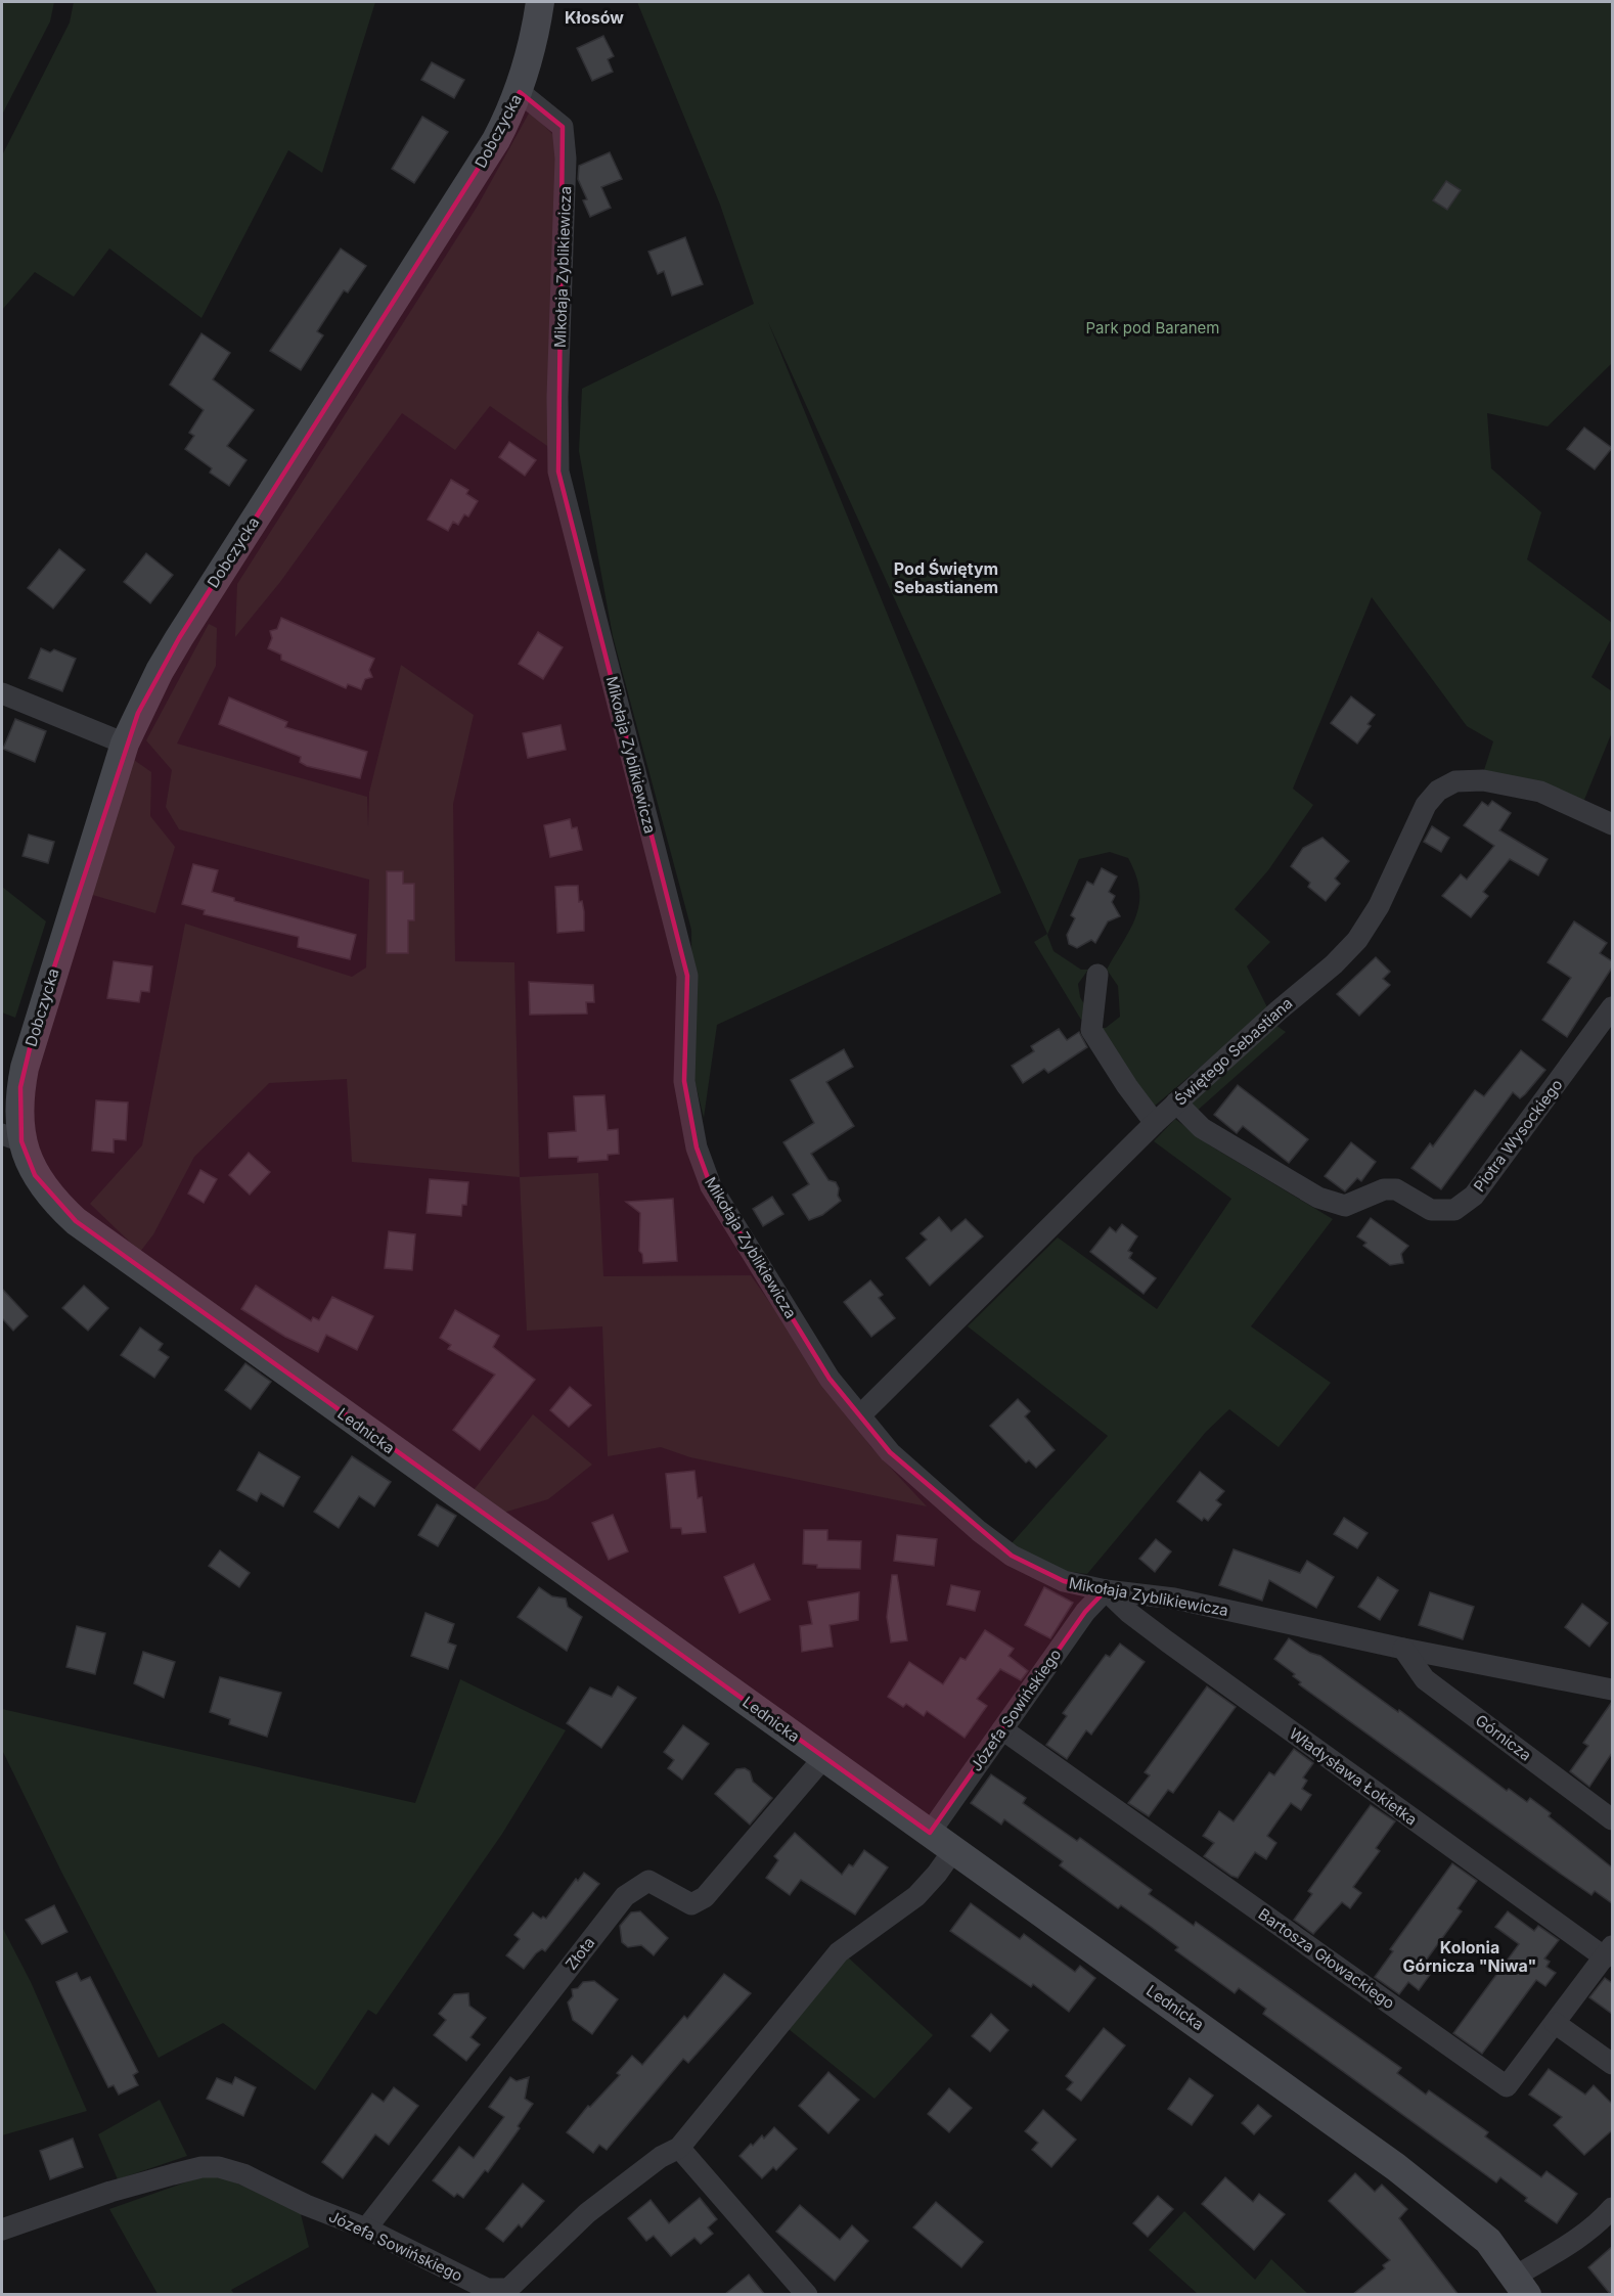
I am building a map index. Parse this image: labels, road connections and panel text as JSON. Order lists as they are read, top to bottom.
{
  "streets": {
    "main road": ["Dobczycka", "Lednicka"],
    "street": [
      "Mikołaja Zyblikiewicza",
      "Świętego Sebastiana",
      "Piotra Wysockiego",
      "Józefa Sowińskiego",
      "Górnicza",
      "Władysława Łokietka",
      "Złota",
      "Bartosza Głowackiego"
    ]
  },
  "crossings": [
    ["Dobczycka", "Mikołaja Zyblikiewicza"],
    ["Dobczycka", "Lednicka"],
    ["Mikołaja Zyblikiewicza", "Świętego Sebastiana"],
    ["Mikołaja Zyblikiewicza", "Józefa Sowińskiego"],
    ["Mikołaja Zyblikiewicza", "Górnicza"],
    ["Mikołaja Zyblikiewicza", "Władysława Łokietka"],
    ["Świętego Sebastiana", "Piotra Wysockiego"],
    ["Lednicka", "Józefa Sowińskiego"],
    ["Lednicka", "Złota"],
    ["Józefa Sowińskiego", "Władysława Łokietka"],
    ["Józefa Sowińskiego", "Złota"],
    ["Józefa Sowińskiego", "Bartosza Głowackiego"],
    ["Władysława Łokietka", "Bartosza Głowackiego"]
  ],
  "districts": ["Kłosów", "Pod Świętym Sebastianem", "Kolonia Górnicza \"Niwa\""],
  "parks": ["Park pod Baranem"]
}
